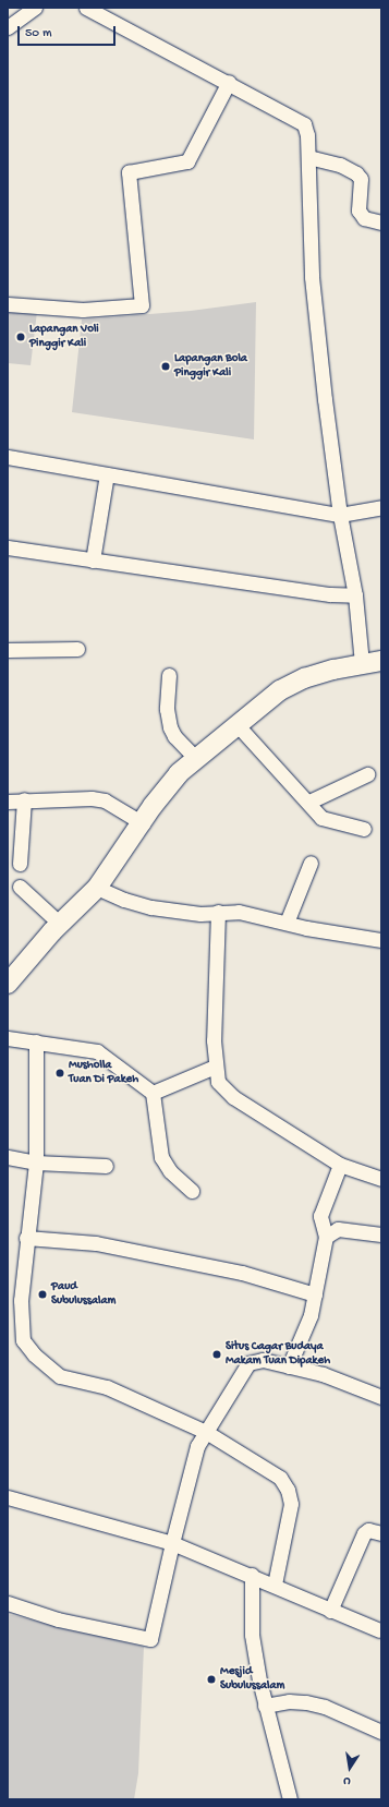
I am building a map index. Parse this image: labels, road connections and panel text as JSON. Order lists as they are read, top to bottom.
{
  "places": [
    "Lapangan Voli Pinggir Kali",
    "Lapangan Bola Pinggir Kali",
    "Musholla Tuan Di Pakeh",
    "Paud Subulussalam",
    "Situs Cagar Budaya Makam Tuan Dipakeh",
    "Mesjid Subulussalam"
  ],
  "scale_bar": "50 m",
  "north": "bottom"
}
